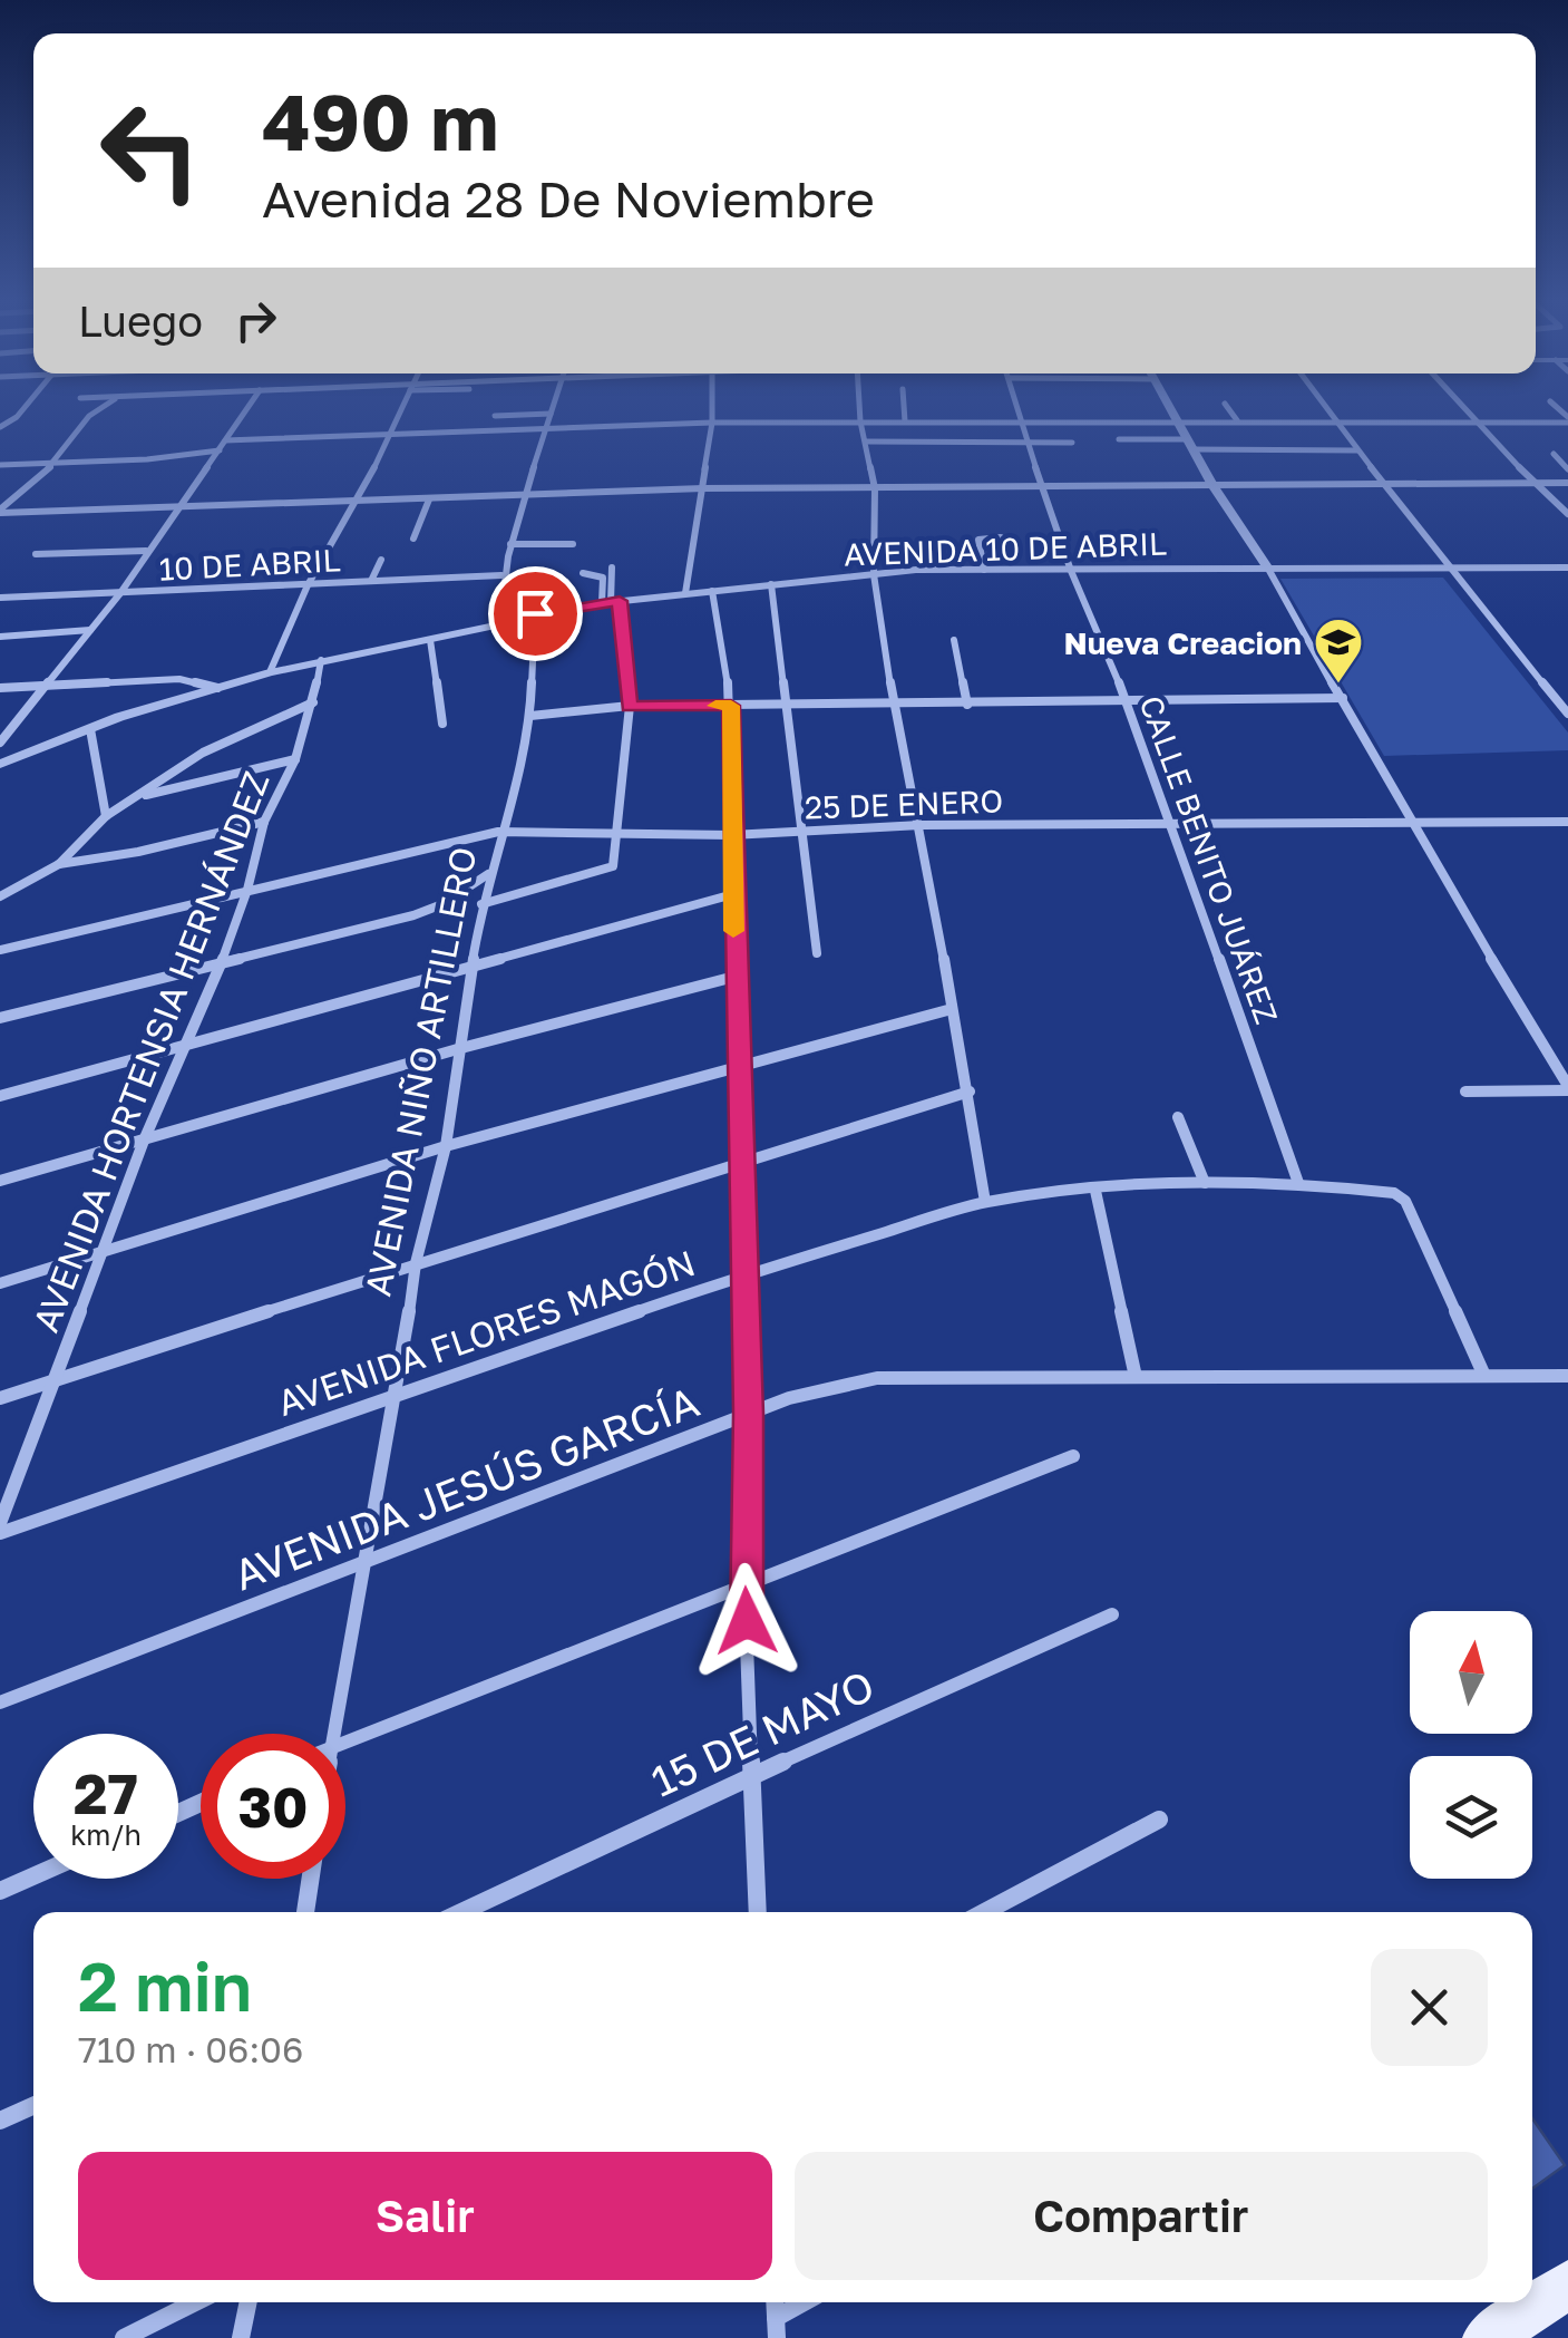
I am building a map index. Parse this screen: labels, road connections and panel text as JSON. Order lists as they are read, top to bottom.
{
  "streets": {
    "street": [
      "AVENIDA 10 DE ABRIL",
      "10 DE ABRIL",
      "25 DE ENERO",
      "CALLE BENITO JUÁREZ",
      "AVENIDA HORTENSIA HERNÁNDEZ",
      "AVENIDA NIÑO ARTILLERO",
      "AVENIDA FLORES MAGÓN",
      "AVENIDA JESÚS GARCÍA",
      "15 DE MAYO"
    ]
  },
  "crossings": [
    ["AVENIDA 10 DE ABRIL", "CALLE BENITO JUÁREZ"],
    ["AVENIDA 10 DE ABRIL", "AVENIDA HORTENSIA HERNÁNDEZ"],
    ["AVENIDA 10 DE ABRIL", "AVENIDA NIÑO ARTILLERO"],
    ["25 DE ENERO", "CALLE BENITO JUÁREZ"],
    ["25 DE ENERO", "AVENIDA HORTENSIA HERNÁNDEZ"],
    ["25 DE ENERO", "AVENIDA NIÑO ARTILLERO"],
    ["CALLE BENITO JUÁREZ", "AVENIDA FLORES MAGÓN"],
    ["AVENIDA NIÑO ARTILLERO", "AVENIDA FLORES MAGÓN"],
    ["AVENIDA NIÑO ARTILLERO", "AVENIDA JESÚS GARCÍA"],
    ["AVENIDA FLORES MAGÓN", "AVENIDA JESÚS GARCÍA"]
  ],
  "places": {
    "school or university": ["Nueva Creacion"]
  },
  "north": "top",
  "page": {
    "turn": ["490 m", "Avenida 28 De Noviembre"],
    "then": "Luego",
    "speed": "27 km/h",
    "limit": "30",
    "heading": ["2 min", "710 m · 06:06"],
    "buttons": ["Salir", "Compartir"]
  }
}
